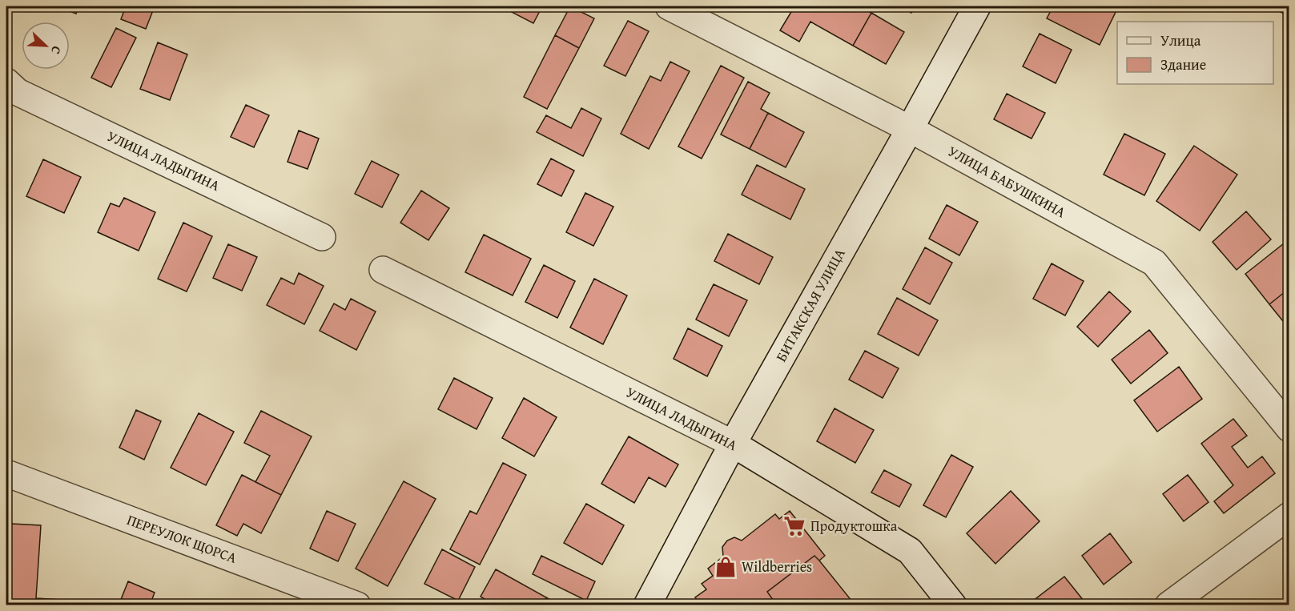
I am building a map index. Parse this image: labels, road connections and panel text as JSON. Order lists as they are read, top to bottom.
{
  "streets": {
    "street": [
      "УЛИЦА ЛАДЫГИНА",
      "УЛИЦА БАБУШКИНА",
      "БИТАКСКАЯ УЛИЦА",
      "ПЕРЕУЛОК ЩОРСА"
    ]
  },
  "crossings": [
    ["УЛИЦА ЛАДЫГИНА", "БИТАКСКАЯ УЛИЦА"],
    ["УЛИЦА БАБУШКИНА", "БИТАКСКАЯ УЛИЦА"]
  ],
  "places": {
    "supermarket": ["Продуктошка"],
    "shop": ["Wildberries"]
  },
  "legend": ["Улица", "Здание"],
  "north": "bottom right"
}
